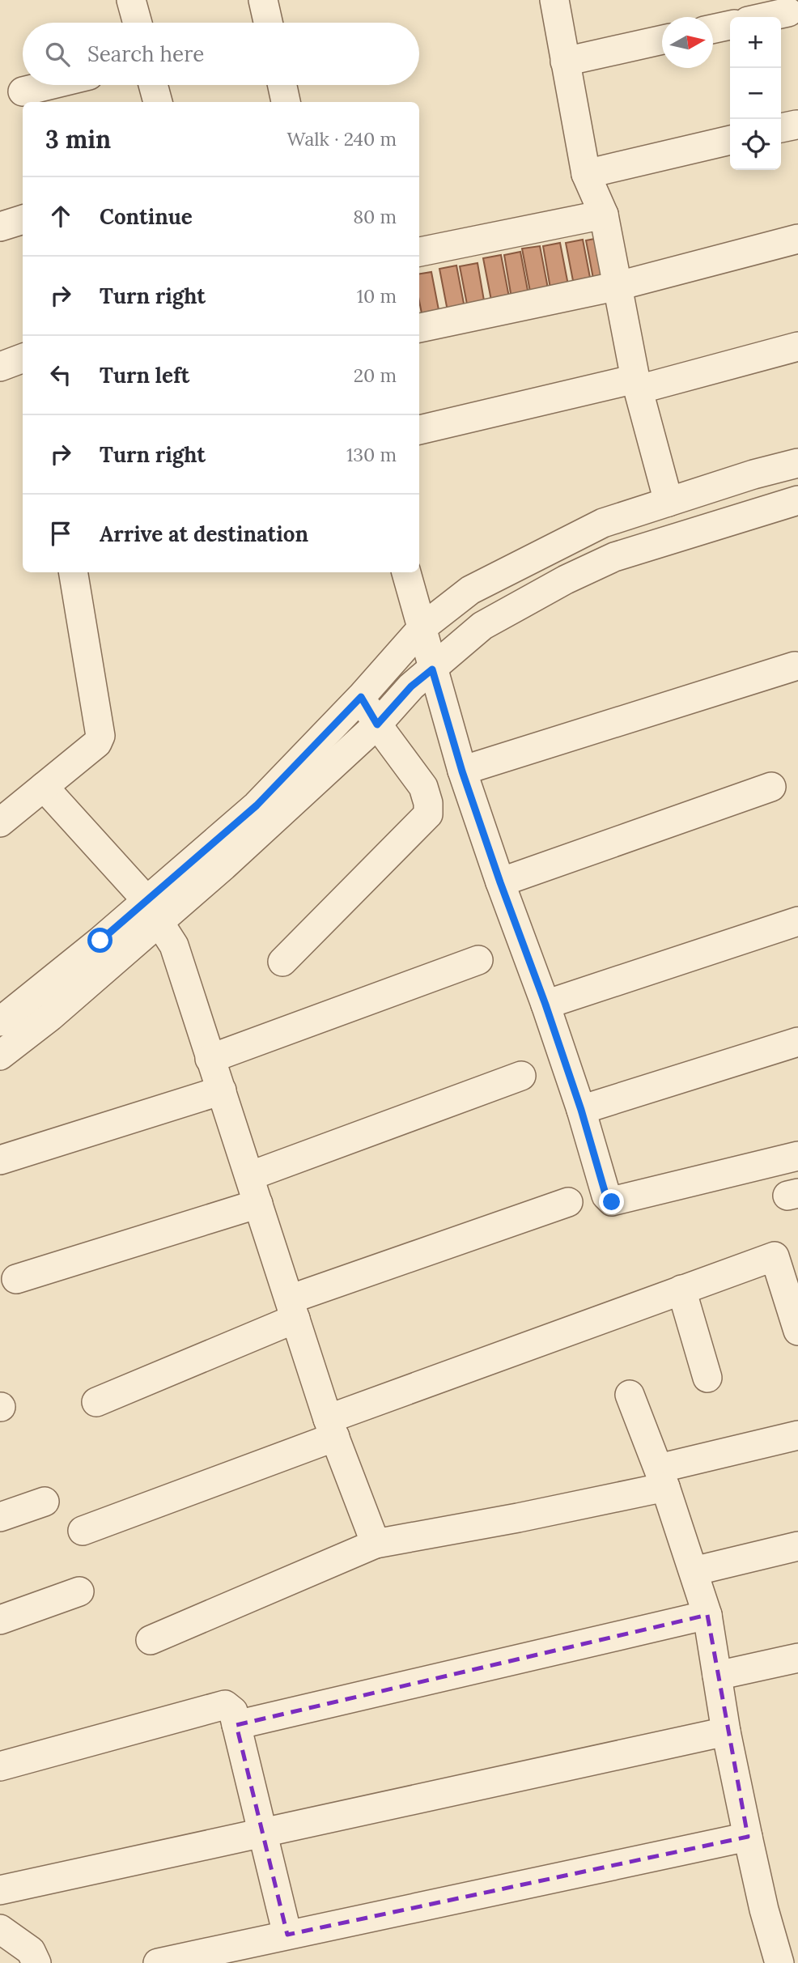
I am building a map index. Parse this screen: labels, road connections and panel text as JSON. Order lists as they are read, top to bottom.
{
  "north": "right",
  "page": {
    "map_buttons": ["+", "−"],
    "search": "Search here",
    "heading": ["3 min", "Walk · 240 m"],
    "list": [
      ["Continue", "80 m"],
      ["Turn right", "10 m"],
      ["Turn left", "20 m"],
      ["Turn right", "130 m"],
      "Arrive at destination"
    ]
  }
}
